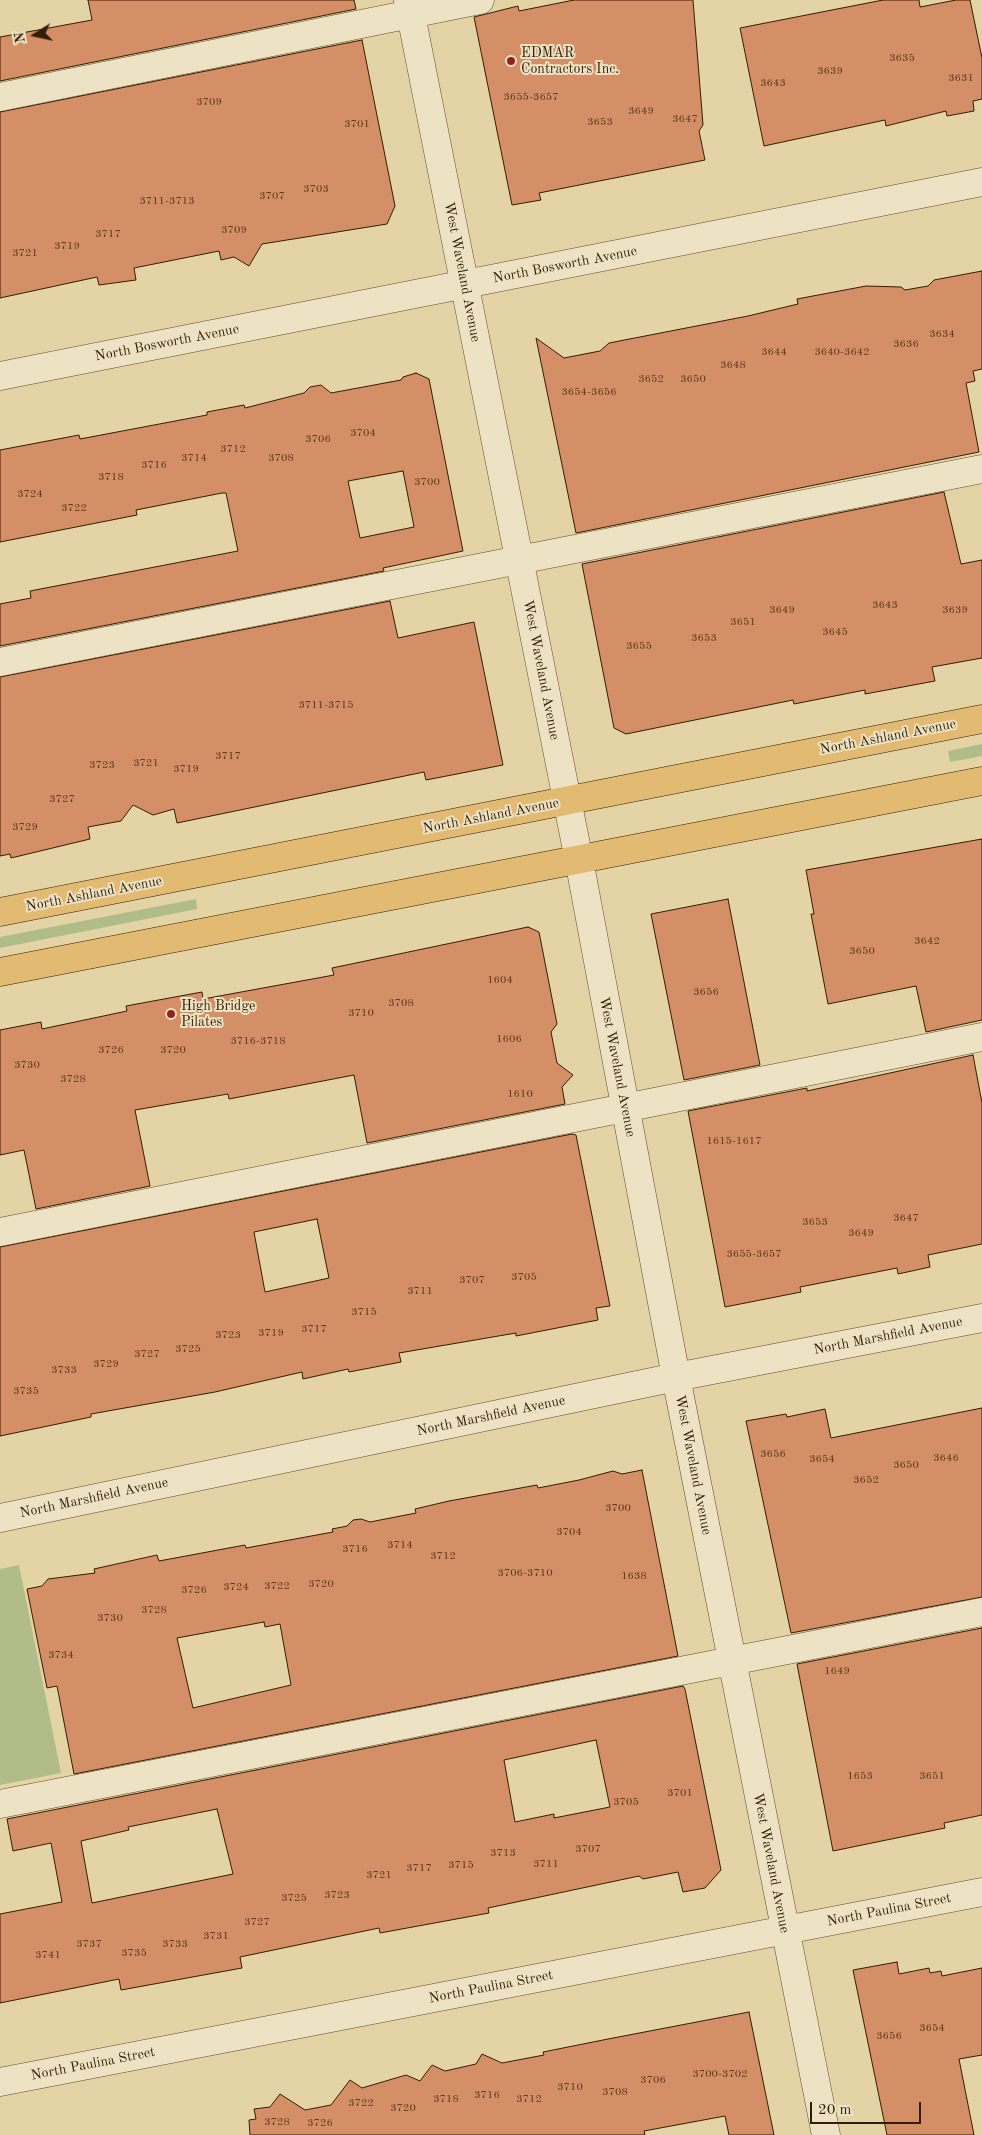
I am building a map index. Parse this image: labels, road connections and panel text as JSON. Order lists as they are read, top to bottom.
{
  "streets": {
    "main road": ["North Ashland Avenue"],
    "street": [
      "North Bosworth Avenue",
      "West Waveland Avenue",
      "North Marshfield Avenue",
      "North Paulina Street"
    ]
  },
  "crossings": [
    ["North Bosworth Avenue", "West Waveland Avenue"],
    ["West Waveland Avenue", "North Ashland Avenue"],
    ["West Waveland Avenue", "North Marshfield Avenue"],
    ["West Waveland Avenue", "North Paulina Street"]
  ],
  "places": ["EDMAR Contractors Inc.", "High Bridge Pilates"],
  "house_numbers": [
    "3635",
    "3639",
    "3631",
    "3643",
    "3655-3657",
    "3709",
    "3649",
    "3647",
    "3653",
    "3701",
    "3703",
    "3707",
    "3711-3713",
    "3709",
    "3717",
    "3719",
    "3721",
    "3634",
    "3636",
    "3644",
    "3640-3642",
    "3648",
    "3652",
    "3650",
    "3654-3656",
    "3704",
    "3706",
    "3712",
    "3714",
    "3708",
    "3716",
    "3718",
    "3700",
    "3724",
    "3722",
    "3643",
    "3649",
    "3639",
    "3651",
    "3645",
    "3653",
    "3655",
    "3711-3715",
    "3717",
    "3721",
    "3723",
    "3719",
    "3727",
    "3729",
    "3642",
    "3650",
    "1604",
    "3656",
    "3708",
    "3710",
    "1606",
    "3716-3718",
    "3726",
    "3720",
    "3730",
    "3728",
    "1610",
    "1615-1617",
    "3647",
    "3653",
    "3649",
    "3655-3657",
    "3705",
    "3707",
    "3711",
    "3715",
    "3717",
    "3719",
    "3723",
    "3725",
    "3727",
    "3729",
    "3733",
    "3735",
    "3656",
    "3646",
    "3654",
    "3650",
    "3652",
    "3700",
    "3704",
    "3714",
    "3716",
    "3712",
    "3706-3710",
    "1638",
    "3720",
    "3722",
    "3724",
    "3726",
    "3728",
    "3730",
    "3734",
    "1649",
    "1653",
    "3651",
    "3701",
    "3705",
    "3707",
    "3713",
    "3711",
    "3715",
    "3717",
    "3721",
    "3723",
    "3725",
    "3727",
    "3731",
    "3737",
    "3733",
    "3735",
    "3741",
    "3654",
    "3656",
    "3700-3702",
    "3706",
    "3710",
    "3708",
    "3716",
    "3718",
    "3712",
    "3722",
    "3720",
    "3728",
    "3726"
  ],
  "scale_bar": "20 m",
  "north": "left"
}
